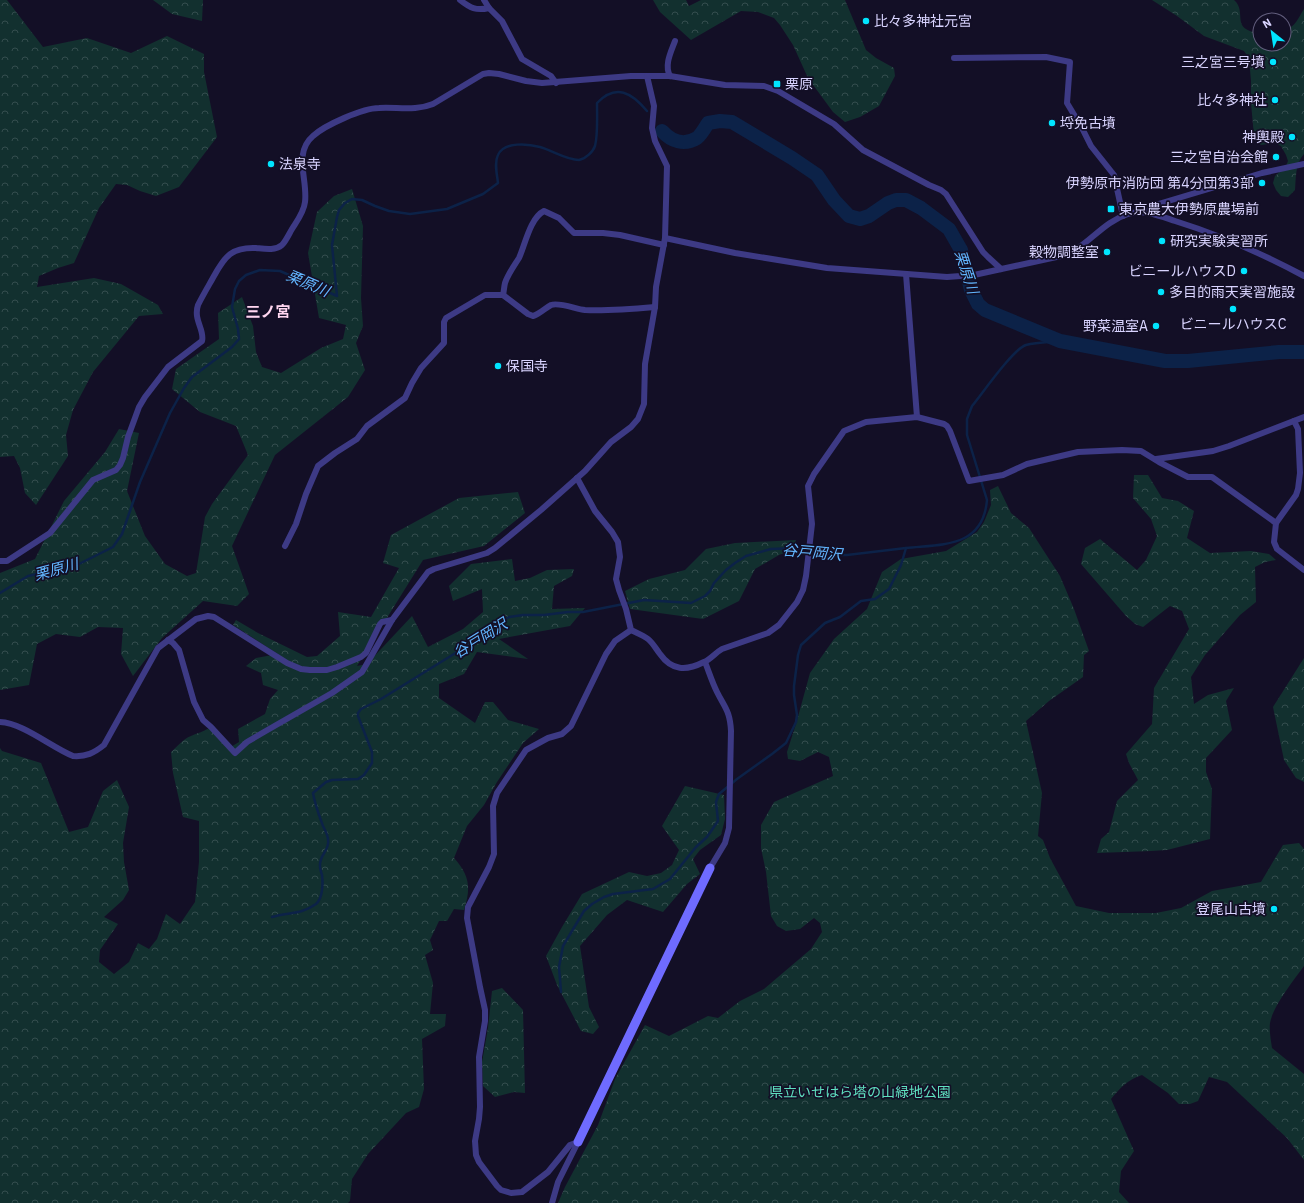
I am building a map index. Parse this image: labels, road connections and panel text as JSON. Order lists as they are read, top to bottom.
{
  "districts": ["三ノ宮"],
  "water": ["栗原川", "谷戸岡沢"],
  "parks": ["県立いせはら塔の山緑地公園"],
  "places": {
    "other": [
      "比々多神社元宮",
      "三之宮三号墳",
      "比々多神社",
      "埒免古墳",
      "神輿殿",
      "三之宮自治会館",
      "法泉寺",
      "伊勢原市消防団 第4分団第3部",
      "研究実験実習所",
      "穀物調整室",
      "ビニールハウスD",
      "多目的雨天実習施設",
      "ビニールハウスC",
      "野菜温室A",
      "保国寺",
      "登尾山古墳"
    ],
    "transit": ["栗原", "東京農大伊勢原農場前"]
  },
  "north": "top left"
}
